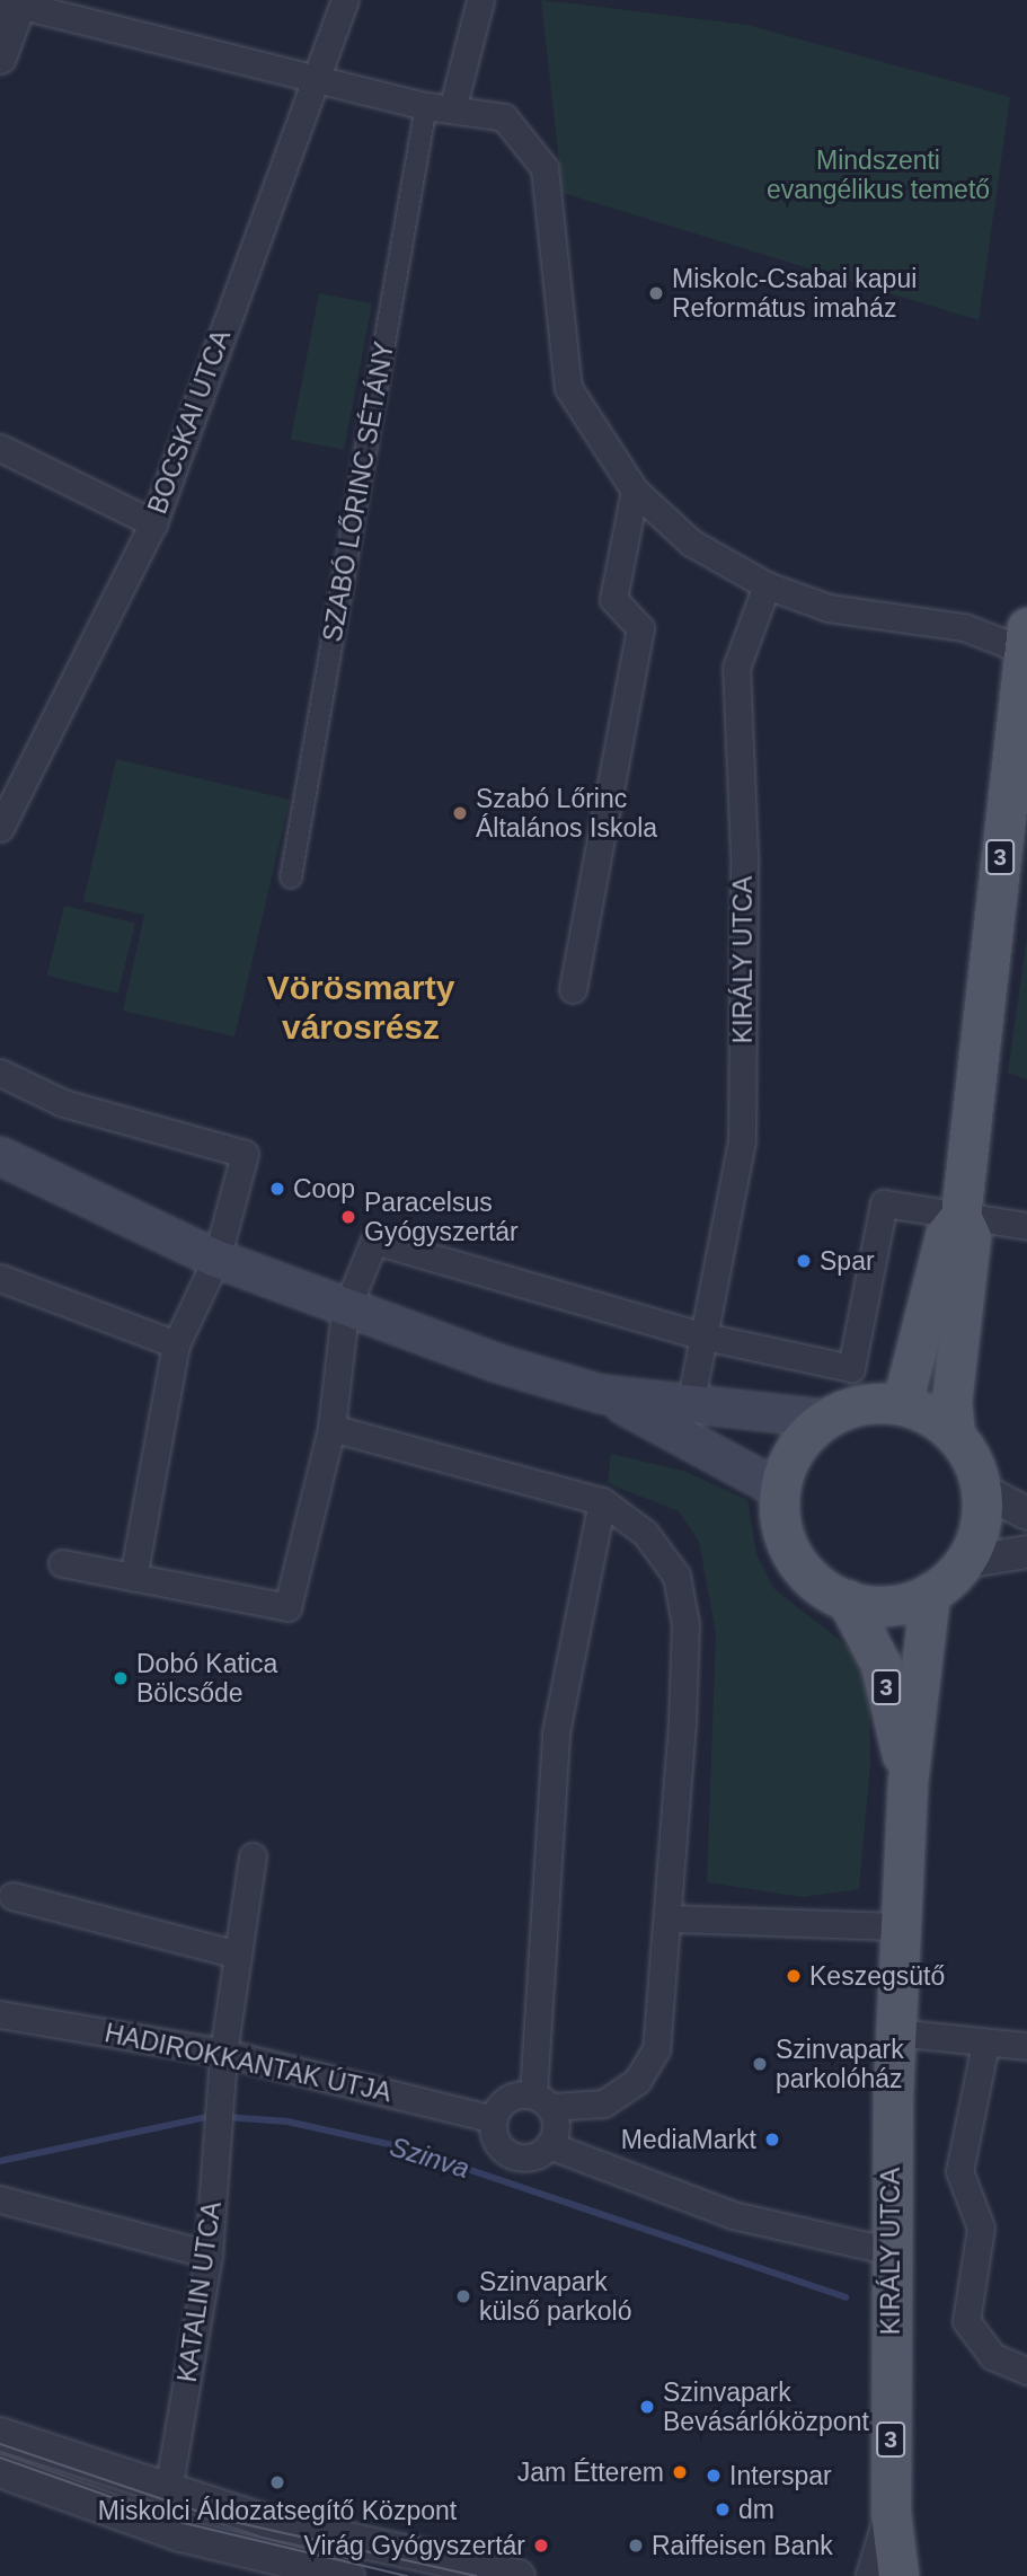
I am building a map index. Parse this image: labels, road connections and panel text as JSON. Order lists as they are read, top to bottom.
{
  "streets": {
    "main road": ["3", "KIRÁLY UTCA"],
    "street": [
      "BOCSKAI UTCA",
      "SZABÓ LŐRINC SÉTÁNY",
      "HADIROKKANTAK ÚTJA",
      "KATALIN UTCA"
    ]
  },
  "crossings": [
    ["3", "KIRÁLY UTCA"],
    ["HADIROKKANTAK ÚTJA", "KATALIN UTCA"]
  ],
  "districts": ["Vörösmarty városrész"],
  "water": ["Szinva"],
  "parks": ["Mindszenti evangélikus temető"],
  "places": [
    "Miskolc-Csabai kapui Református imaház",
    "Szabó Lőrinc Általános Iskola",
    "Coop",
    "Paracelsus Gyógyszertár",
    "Spar",
    "Dobó Katica Bölcsőde",
    "Keszegsütő",
    "Szinvapark parkolóház",
    "MediaMarkt",
    "Szinvapark külső parkoló",
    "Szinvapark Bevásárlóközpont",
    "Jam Étterem",
    "Interspar",
    "Miskolci Áldozatsegítő Központ",
    "dm",
    "Virág Gyógyszertár",
    "Raiffeisen Bank"
  ]
}
